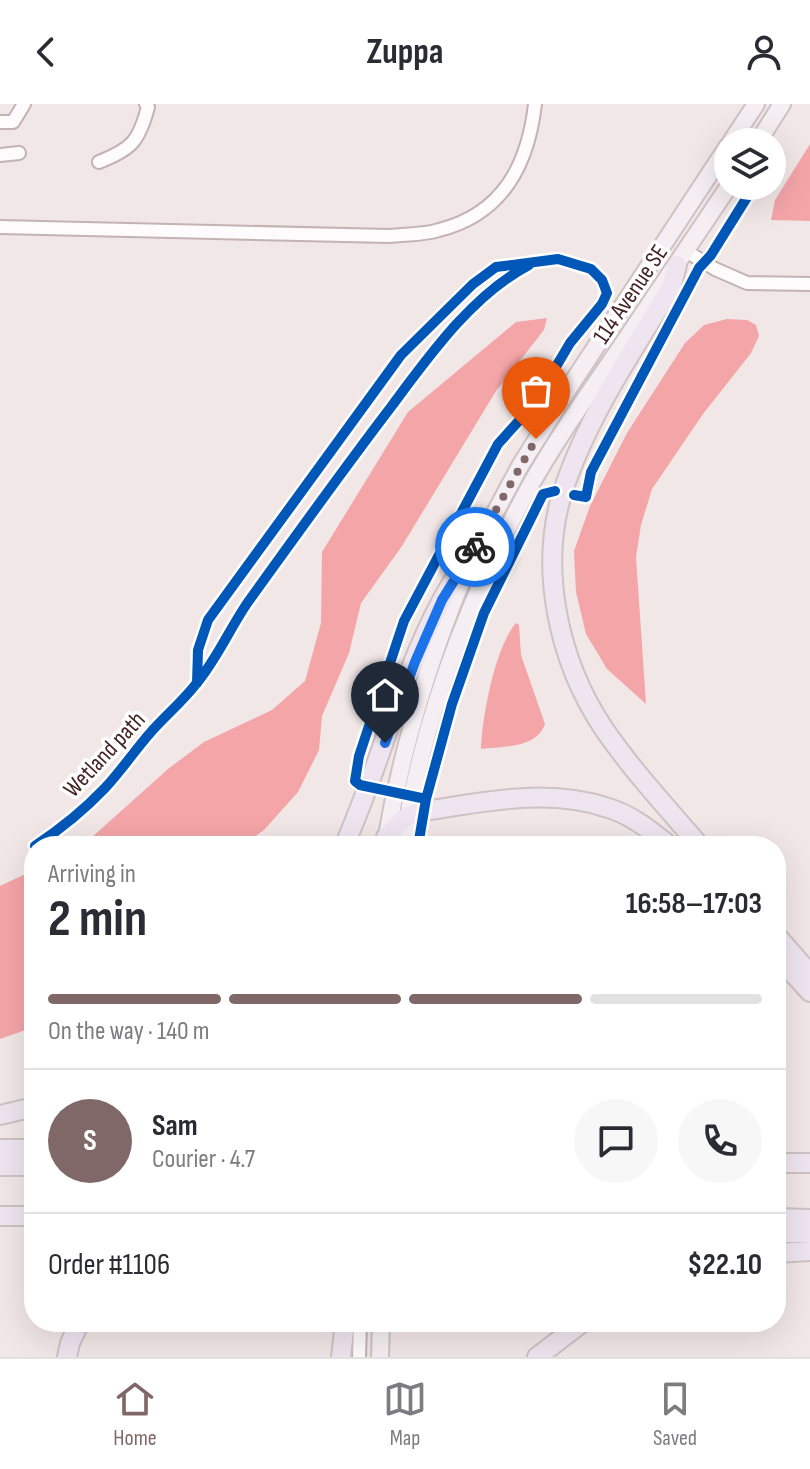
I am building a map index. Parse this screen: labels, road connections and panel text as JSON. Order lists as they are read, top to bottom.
{
  "streets": {
    "main road": ["114 Avenue SE"],
    "cycle path": ["Wetland path"]
  },
  "page": {
    "header": "Zuppa",
    "heading": ["2 min", "Arriving in", "16:58–17:03"],
    "panel": [
      "Sam",
      "Courier · 4.7",
      "Order #1106",
      "$22.10"
    ],
    "bar": "On the way · 140 m",
    "round": "S",
    "tabs": ["Home", "Map", "Saved"]
  }
}
